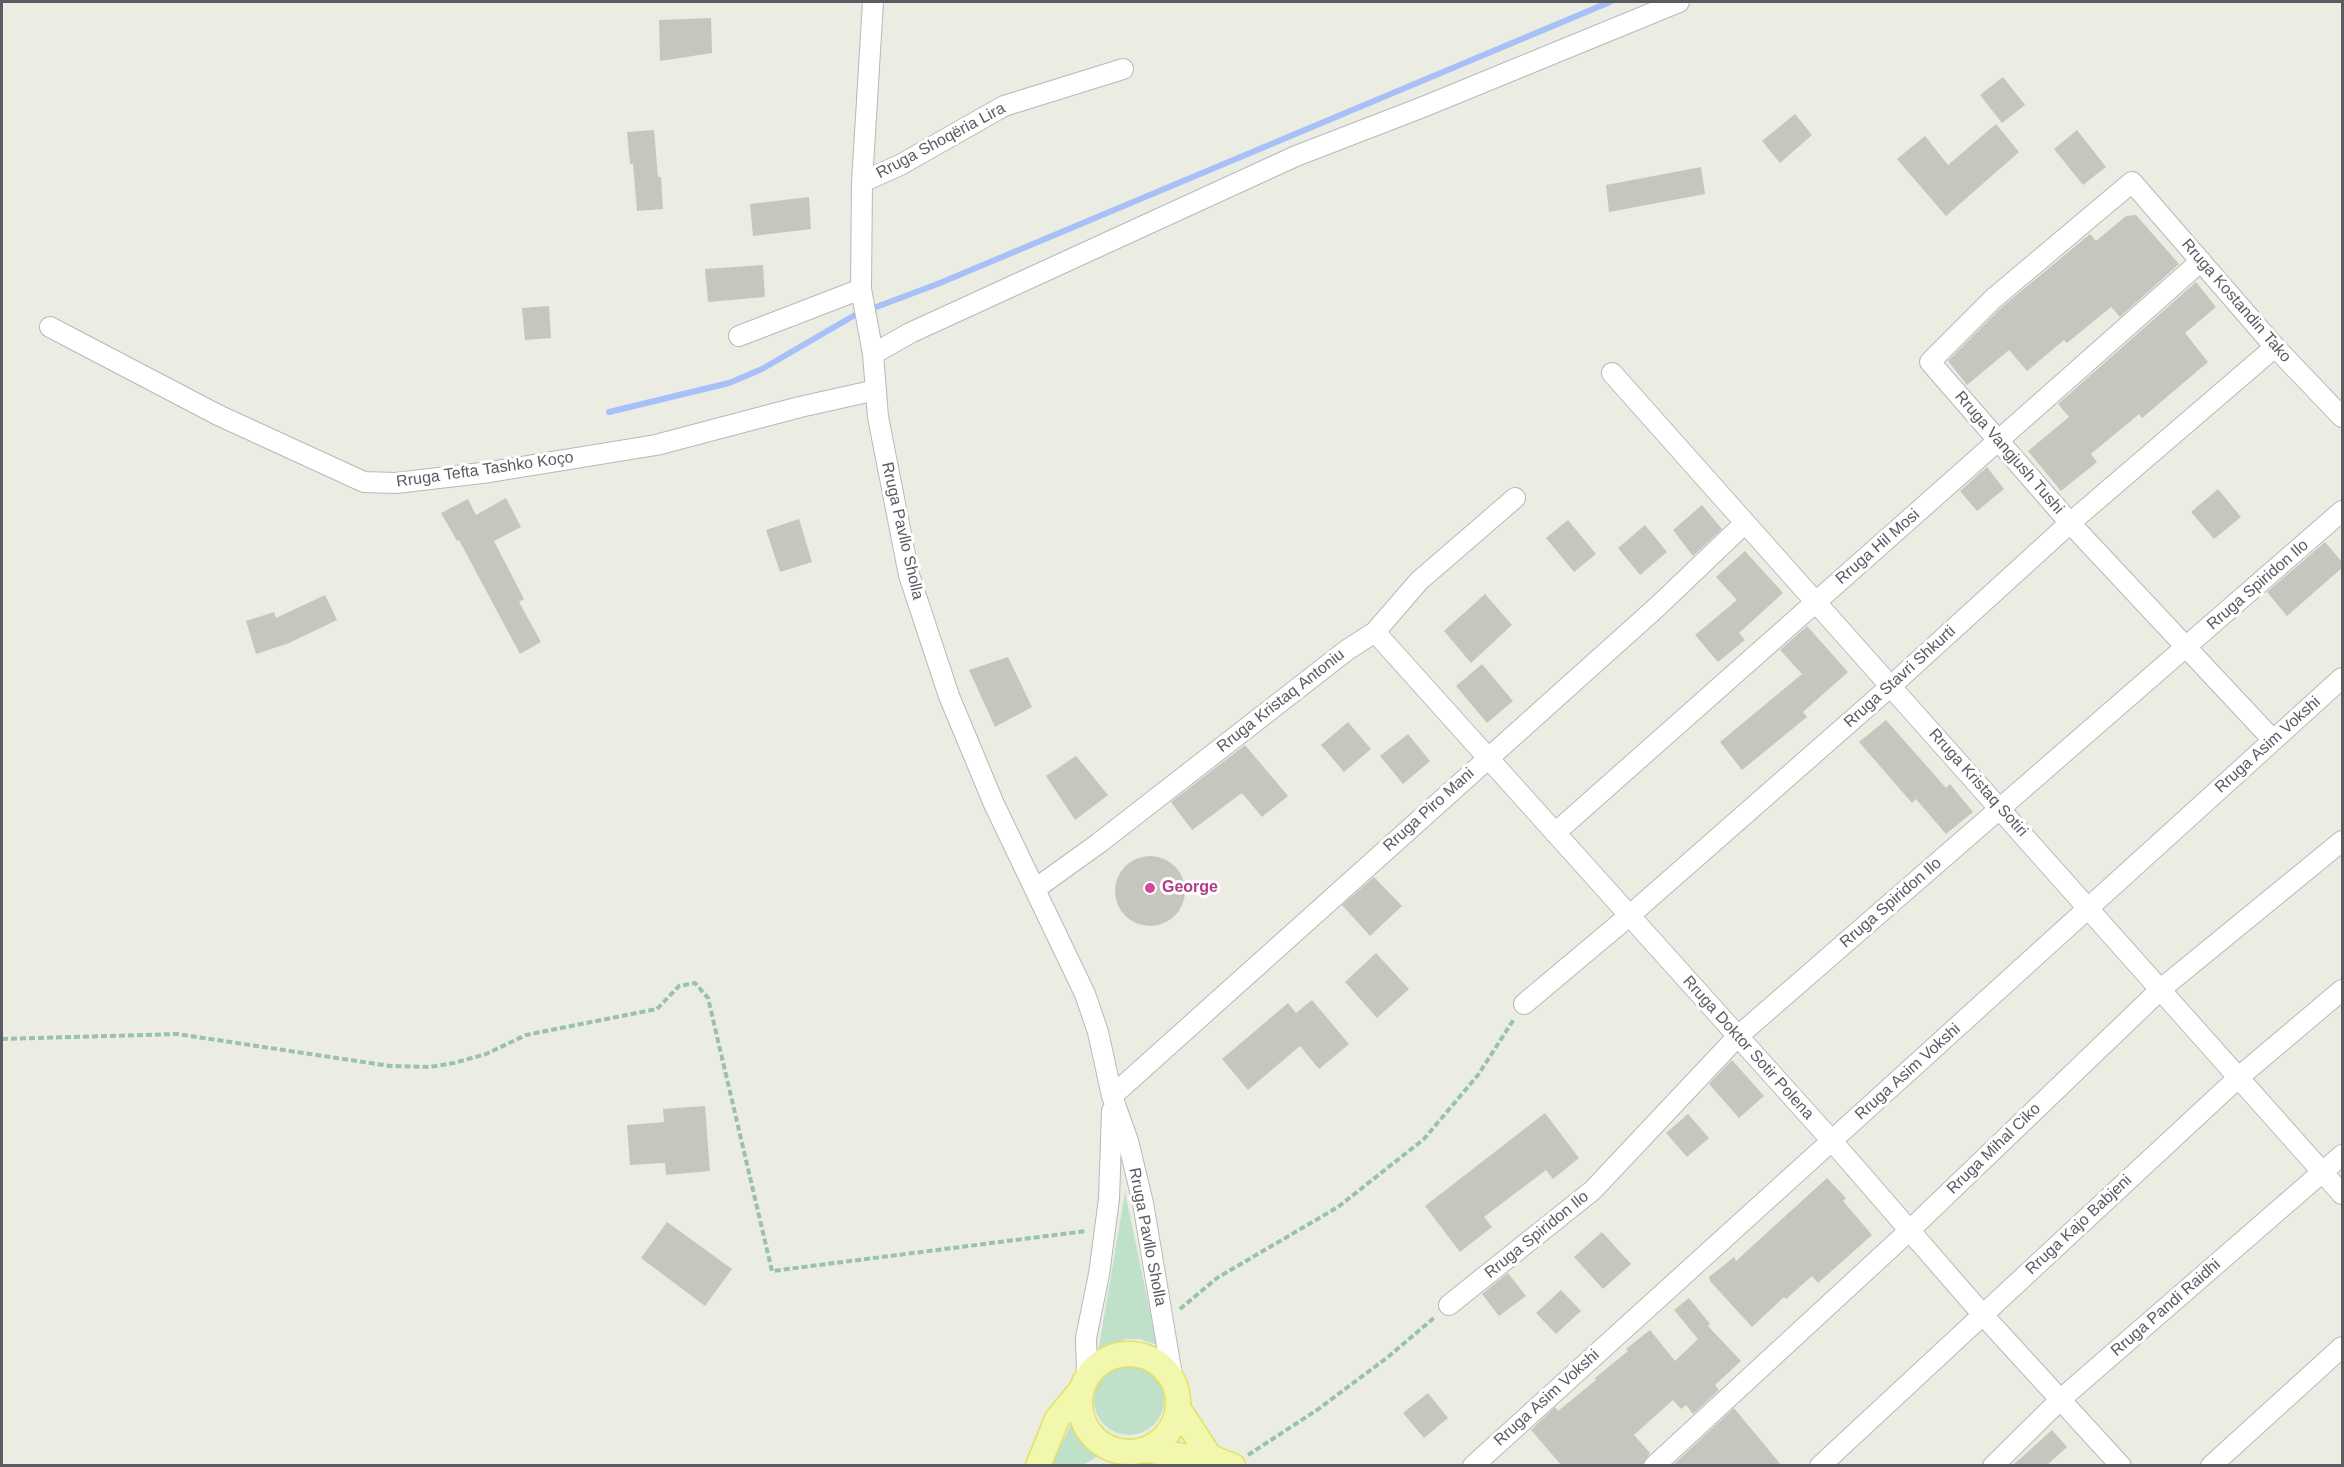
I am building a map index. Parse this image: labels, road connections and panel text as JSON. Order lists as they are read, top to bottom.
{
  "streets": {
    "street": [
      "Rruga Shoqëria Lira",
      "Rruga Kostandin Tako",
      "Rruga Vangjush Tushi",
      "Rruga Tefta Tashko Koço",
      "Rruga Pavllo Sholla",
      "Rruga Hil Mosi",
      "Rruga Spiridon Ilo",
      "Rruga Stavri Shkurti",
      "Rruga Kristaq Antoniu",
      "Rruga Asim Vokshi",
      "Rruga Kristaq Sotiri",
      "Rruga Piro Mani",
      "Rruga Doktor Sotir Polena",
      "Rruga Mihal Ciko",
      "Rruga Kajo Babjeni",
      "Rruga Pandi Raidhi"
    ]
  },
  "crossings": [
    ["Rruga Shoqëria Lira", "Rruga Pavllo Sholla"],
    ["Rruga Kostandin Tako", "Rruga Vangjush Tushi"],
    ["Rruga Kostandin Tako", "Rruga Hil Mosi"],
    ["Rruga Kostandin Tako", "Rruga Stavri Shkurti"],
    ["Rruga Vangjush Tushi", "Rruga Hil Mosi"],
    ["Rruga Vangjush Tushi", "Rruga Spiridon Ilo"],
    ["Rruga Vangjush Tushi", "Rruga Stavri Shkurti"],
    ["Rruga Vangjush Tushi", "Rruga Asim Vokshi"],
    ["Rruga Tefta Tashko Koço", "Rruga Pavllo Sholla"],
    ["Rruga Pavllo Sholla", "Rruga Kristaq Antoniu"],
    ["Rruga Pavllo Sholla", "Rruga Piro Mani"],
    ["Rruga Hil Mosi", "Rruga Kristaq Sotiri"],
    ["Rruga Hil Mosi", "Rruga Doktor Sotir Polena"],
    ["Rruga Spiridon Ilo", "Rruga Kristaq Sotiri"],
    ["Rruga Spiridon Ilo", "Rruga Doktor Sotir Polena"],
    ["Rruga Stavri Shkurti", "Rruga Kristaq Sotiri"],
    ["Rruga Stavri Shkurti", "Rruga Doktor Sotir Polena"],
    ["Rruga Kristaq Antoniu", "Rruga Doktor Sotir Polena"],
    ["Rruga Asim Vokshi", "Rruga Kristaq Sotiri"],
    ["Rruga Asim Vokshi", "Rruga Doktor Sotir Polena"],
    ["Rruga Kristaq Sotiri", "Rruga Piro Mani"],
    ["Rruga Kristaq Sotiri", "Rruga Mihal Ciko"],
    ["Rruga Kristaq Sotiri", "Rruga Kajo Babjeni"],
    ["Rruga Kristaq Sotiri", "Rruga Pandi Raidhi"],
    ["Rruga Piro Mani", "Rruga Doktor Sotir Polena"],
    ["Rruga Doktor Sotir Polena", "Rruga Mihal Ciko"],
    ["Rruga Doktor Sotir Polena", "Rruga Kajo Babjeni"],
    ["Rruga Doktor Sotir Polena", "Rruga Pandi Raidhi"]
  ],
  "places": ["George"]
}
